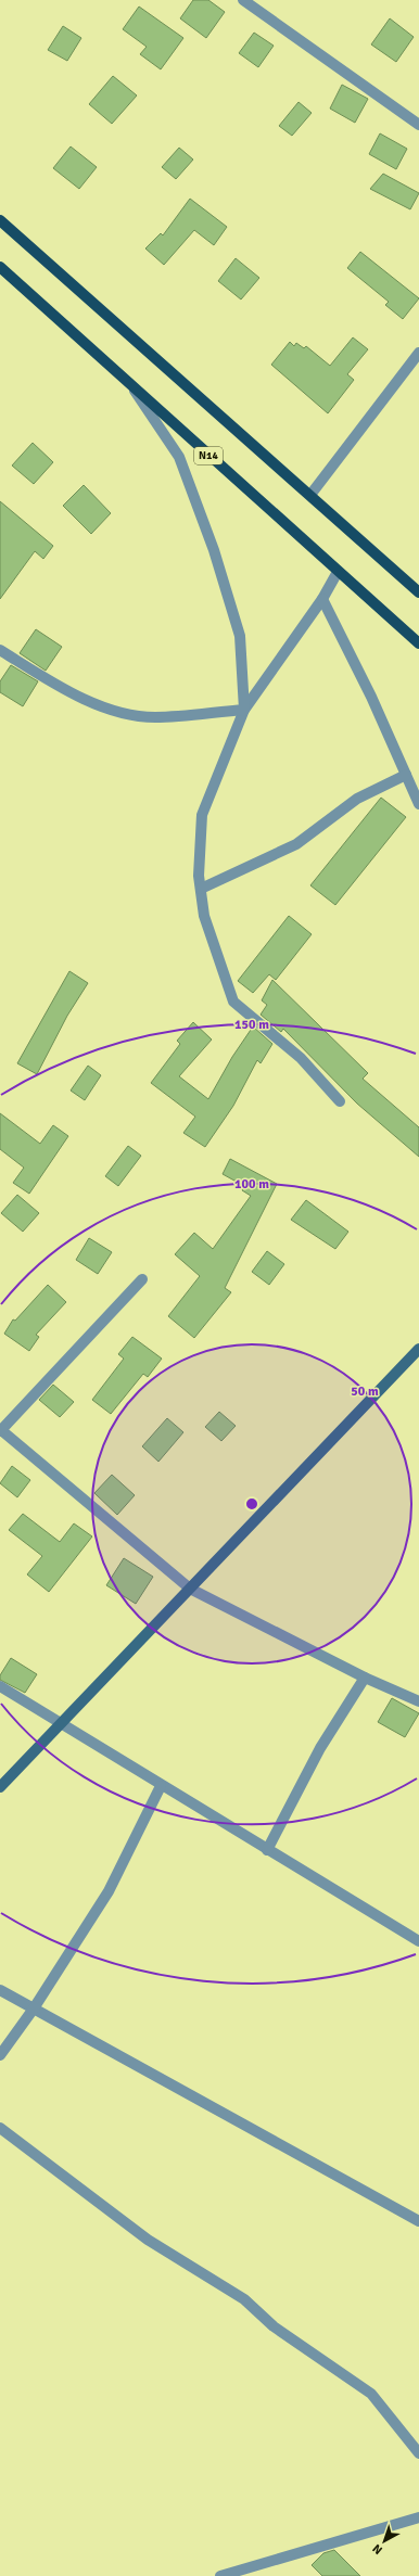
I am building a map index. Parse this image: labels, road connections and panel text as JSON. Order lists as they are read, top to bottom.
{
  "streets": {
    "main road": ["N14"]
  },
  "north": "bottom left",
  "rings": ["150 m", "100 m", "50 m"]
}
